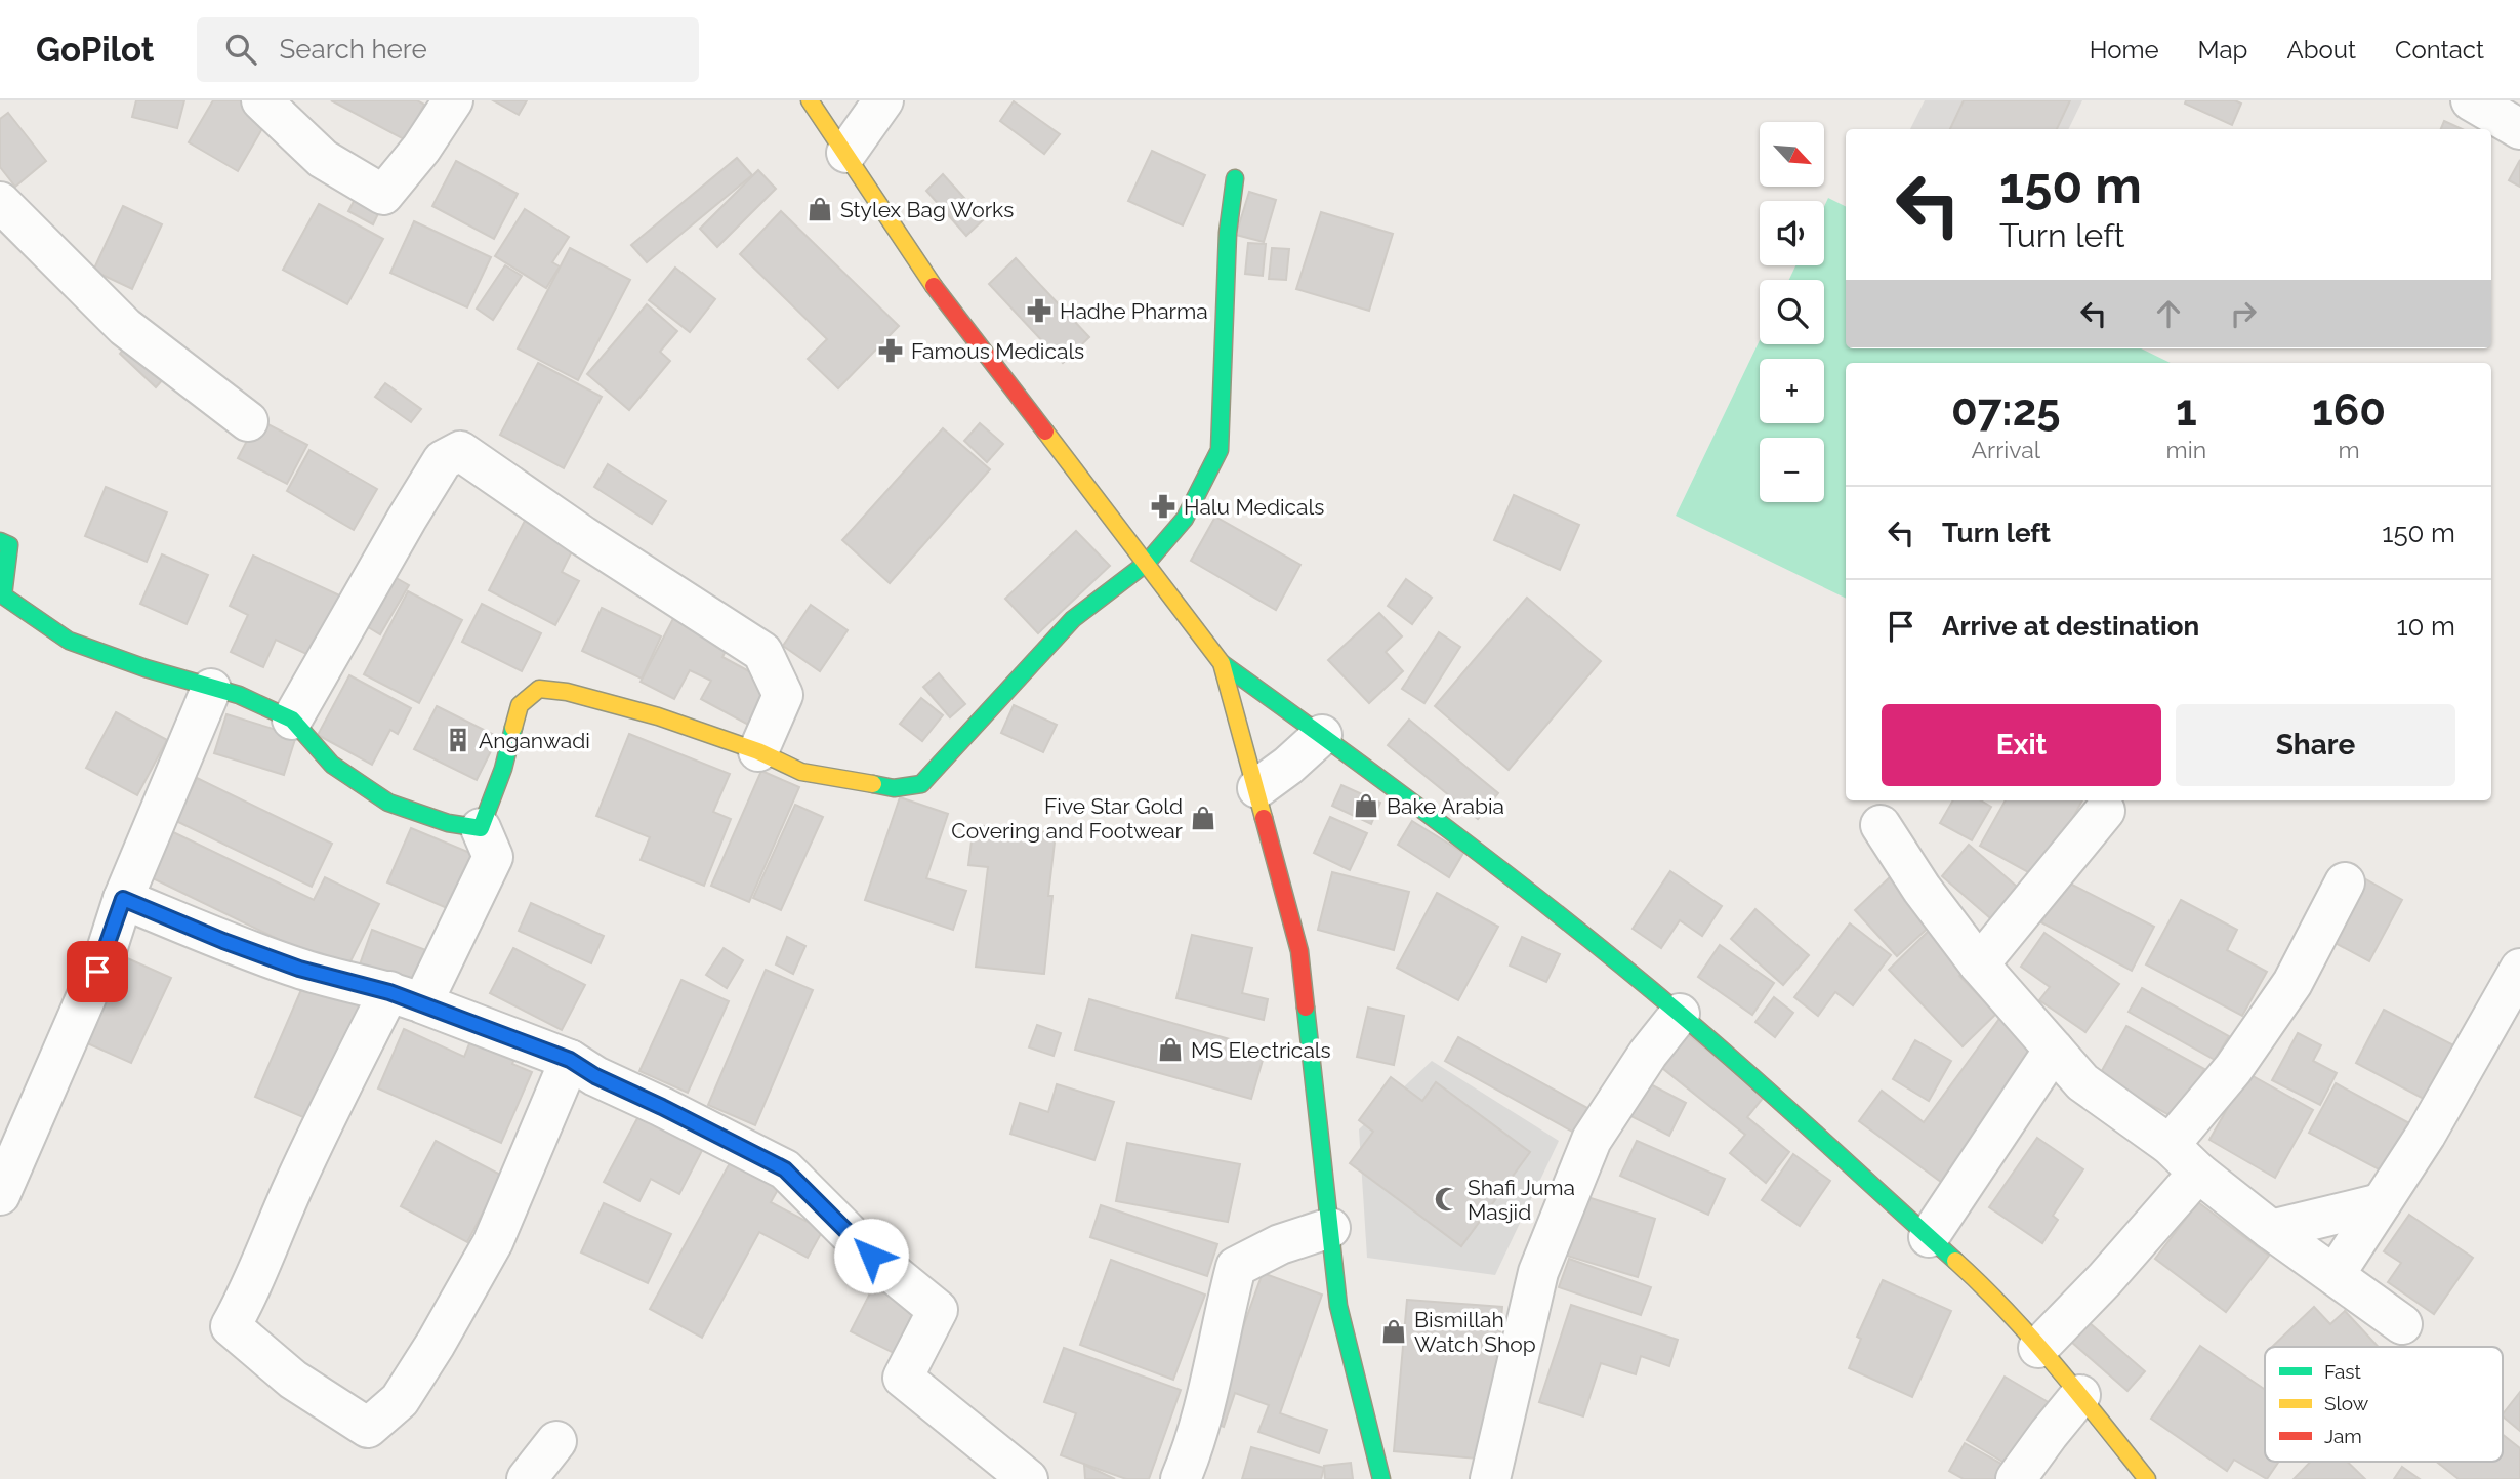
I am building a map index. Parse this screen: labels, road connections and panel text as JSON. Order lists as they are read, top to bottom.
{
  "places": {
    "shop": [
      "Stylex Bag Works",
      "Bake Arabia",
      "Five Star Gold Covering and Footwear",
      "MS Electricals",
      "Bismillah Watch Shop"
    ],
    "pharmacy": ["Hadhe Pharma", "Famous Medicals", "Halu Medicals"],
    "building": ["Anganwadi"],
    "mosque": ["Shafi Juma Masjid"]
  },
  "legend": ["Fast", "Slow", "Jam"],
  "north": "bottom right",
  "page": {
    "header": "GoPilot",
    "search": "Search here",
    "nav": [
      "Home",
      "Map",
      "About",
      "Contact"
    ],
    "map_buttons": ["+", "−"],
    "turn": ["150 m", "Turn left"],
    "eta": [
      "07:25",
      "Arrival",
      "1",
      "min",
      "160",
      "m"
    ],
    "list": [
      {
        "name": "Turn left",
        "value": "150 m"
      },
      {
        "name": "Arrive at destination",
        "value": "10 m"
      }
    ],
    "buttons": ["Exit", "Share"]
  }
}
